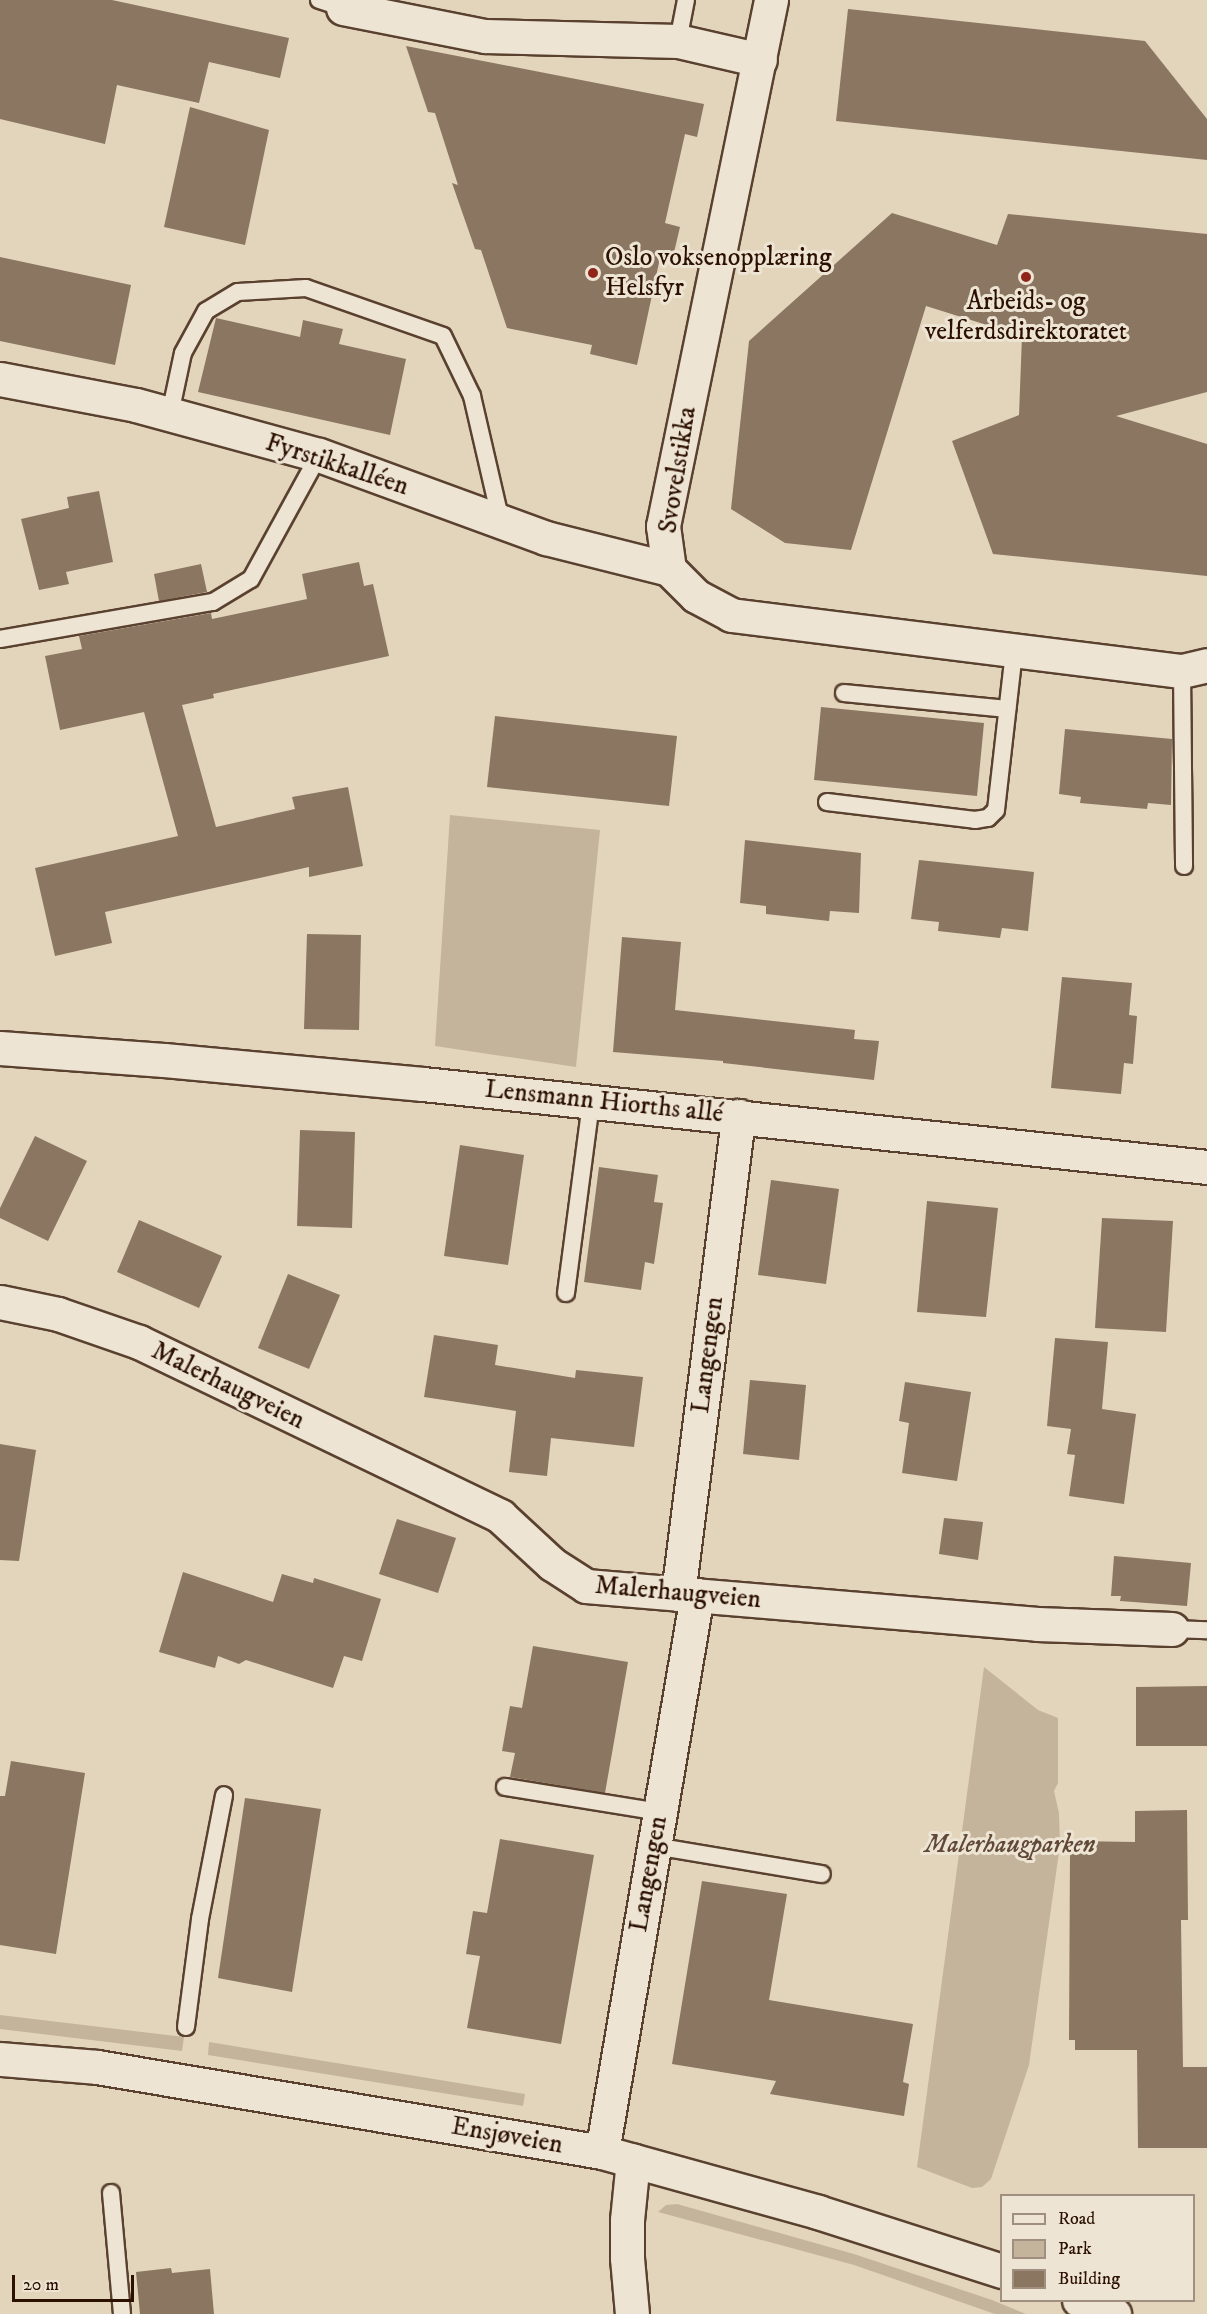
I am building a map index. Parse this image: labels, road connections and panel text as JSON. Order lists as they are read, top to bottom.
{
  "streets": {
    "street": [
      "Fyrstikkalléen",
      "Svovelstikka",
      "Lensmann Hiorths allé",
      "Langengen",
      "Malerhaugveien",
      "Ensjøveien"
    ]
  },
  "crossings": [
    ["Fyrstikkalléen", "Svovelstikka"],
    ["Lensmann Hiorths allé", "Langengen"],
    ["Langengen", "Malerhaugveien"],
    ["Langengen", "Ensjøveien"]
  ],
  "parks": ["Malerhaugparken"],
  "places": ["Oslo voksenopplæring Helsfyr", "Arbeids- og velferdsdirektoratet"],
  "legend": ["Road", "Park", "Building"],
  "scale_bar": "20 m"
}
